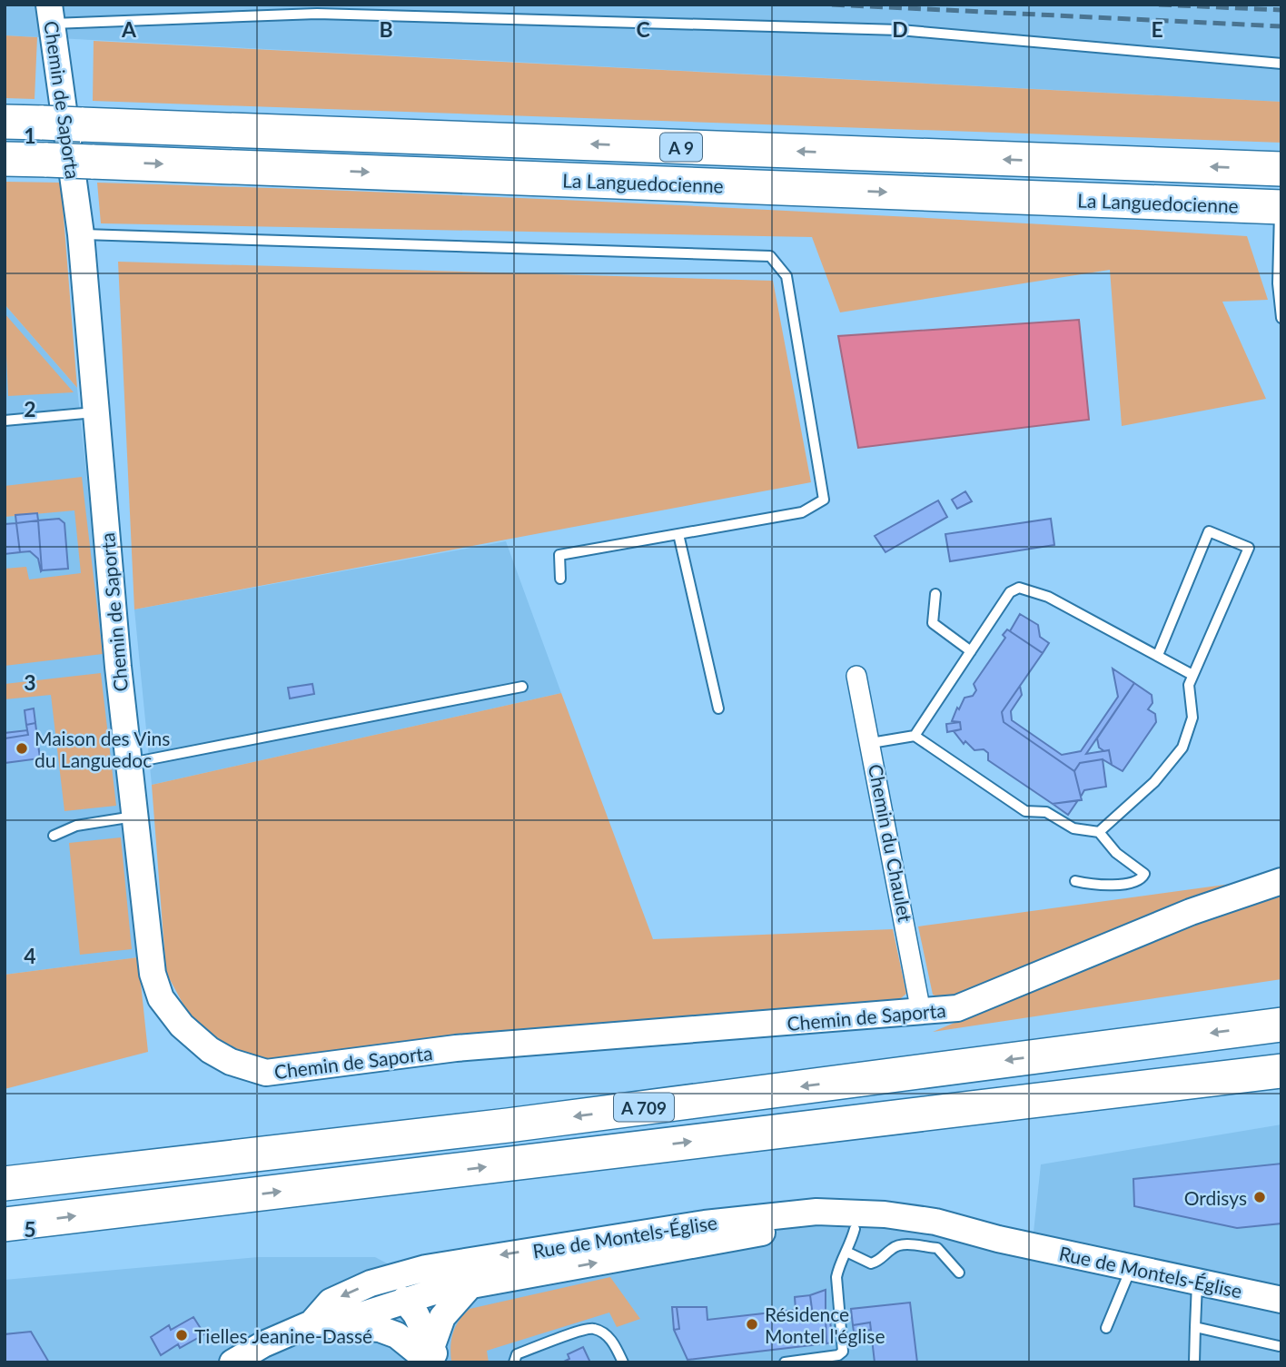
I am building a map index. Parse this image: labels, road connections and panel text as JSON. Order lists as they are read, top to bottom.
{
  "streets": {
    "highway": ["A 9", "La Languedocienne", "A 709"],
    "street": ["Chemin de Saporta", "Chemin du Chaulet", "Rue de Montels-Église"]
  },
  "crossings": [
    ["Chemin de Saporta", "Chemin du Chaulet"]
  ],
  "places": [
    "Maison des Vins du Languedoc",
    "Ordisys",
    "Résidence Montel l'église",
    "Tielles Jeanine-Dassé"
  ],
  "grid": {
    "columns": [
      "A",
      "B",
      "C",
      "D",
      "E"
    ],
    "rows": [
      "1",
      "2",
      "3",
      "4",
      "5"
    ]
  }
}
